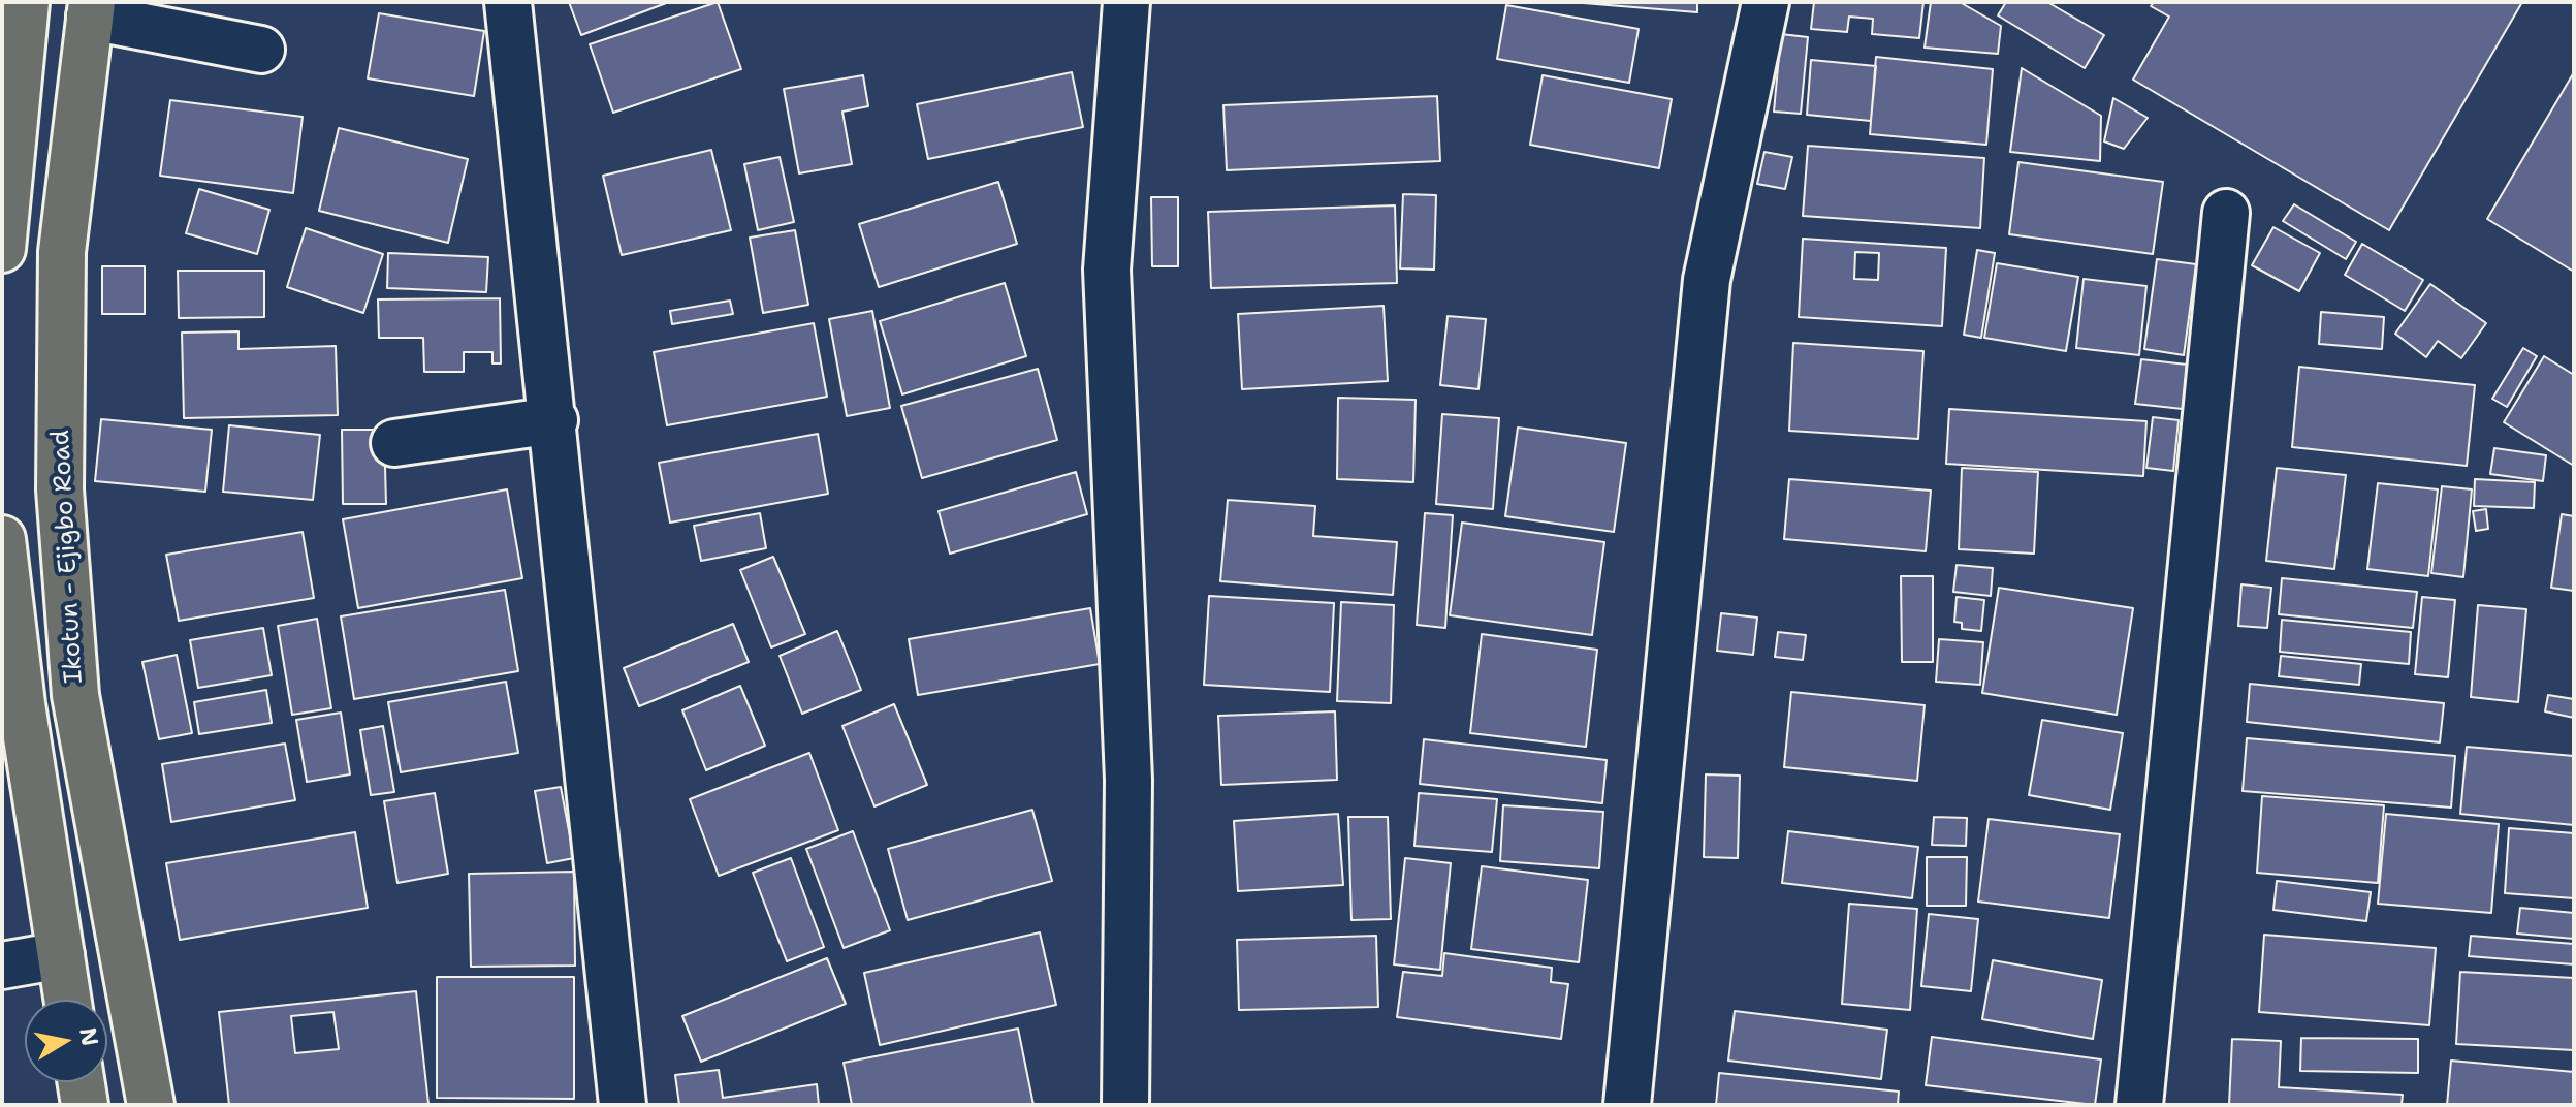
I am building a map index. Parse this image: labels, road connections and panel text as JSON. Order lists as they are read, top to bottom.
{
  "streets": {
    "main road": ["Ikotun - Ejigbo Road"]
  },
  "north": "right"
}
